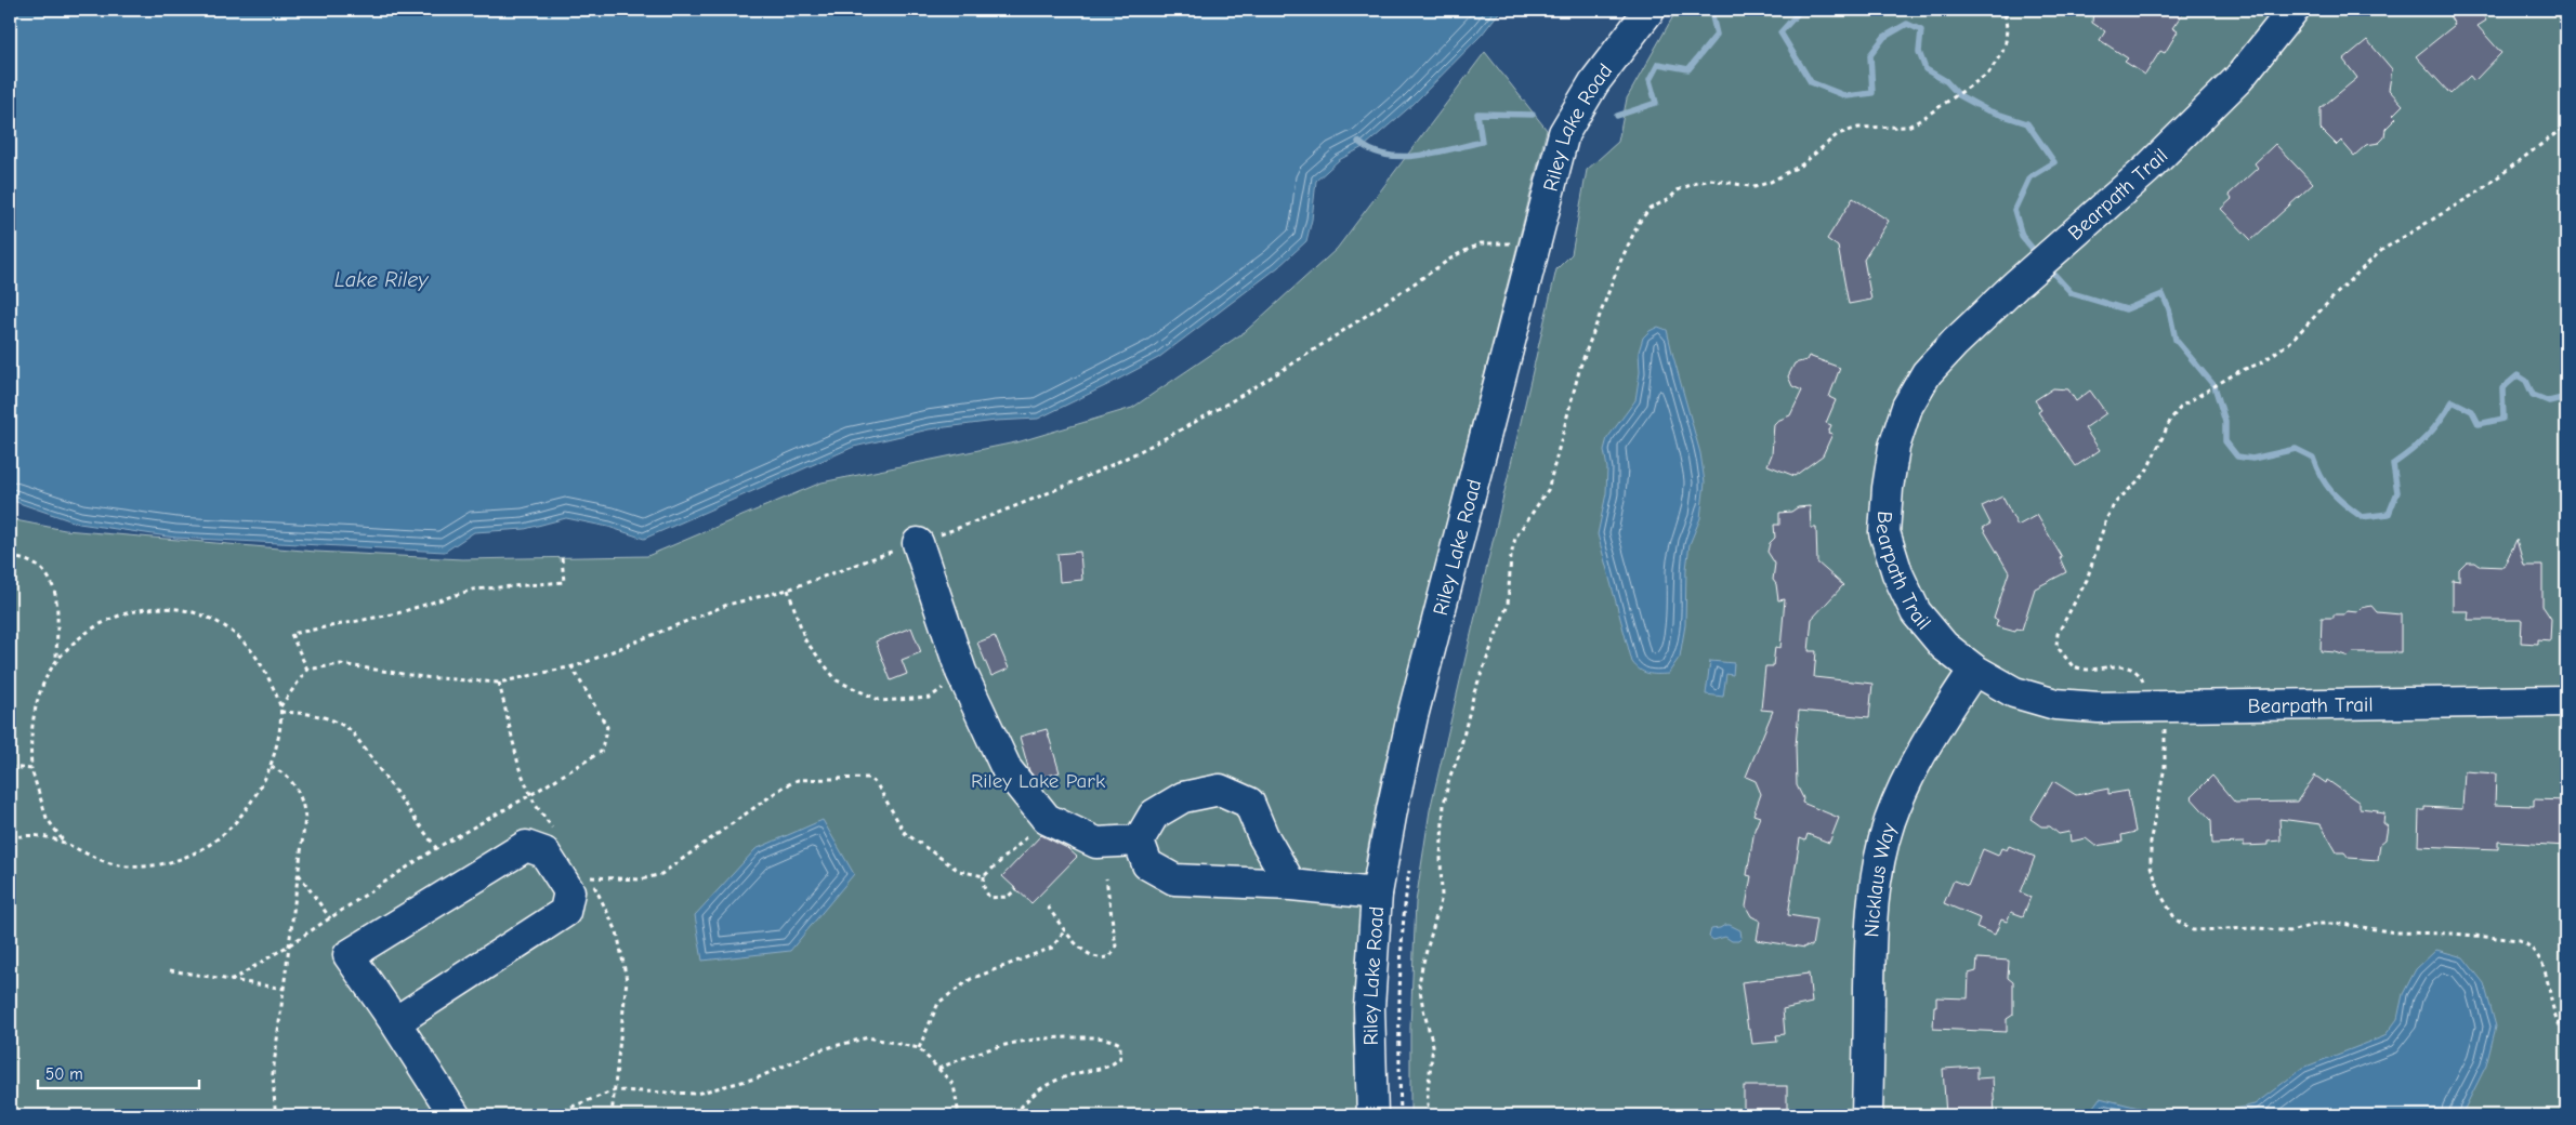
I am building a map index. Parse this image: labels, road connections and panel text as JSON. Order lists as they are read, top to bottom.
{
  "streets": {
    "street": ["Riley Lake Road", "Bearpath Trail", "Nicklaus Way"]
  },
  "crossings": [
    ["Bearpath Trail", "Nicklaus Way"]
  ],
  "water": ["Lake Riley"],
  "parks": ["Riley Lake Park"],
  "scale_bar": "50 m"
}
